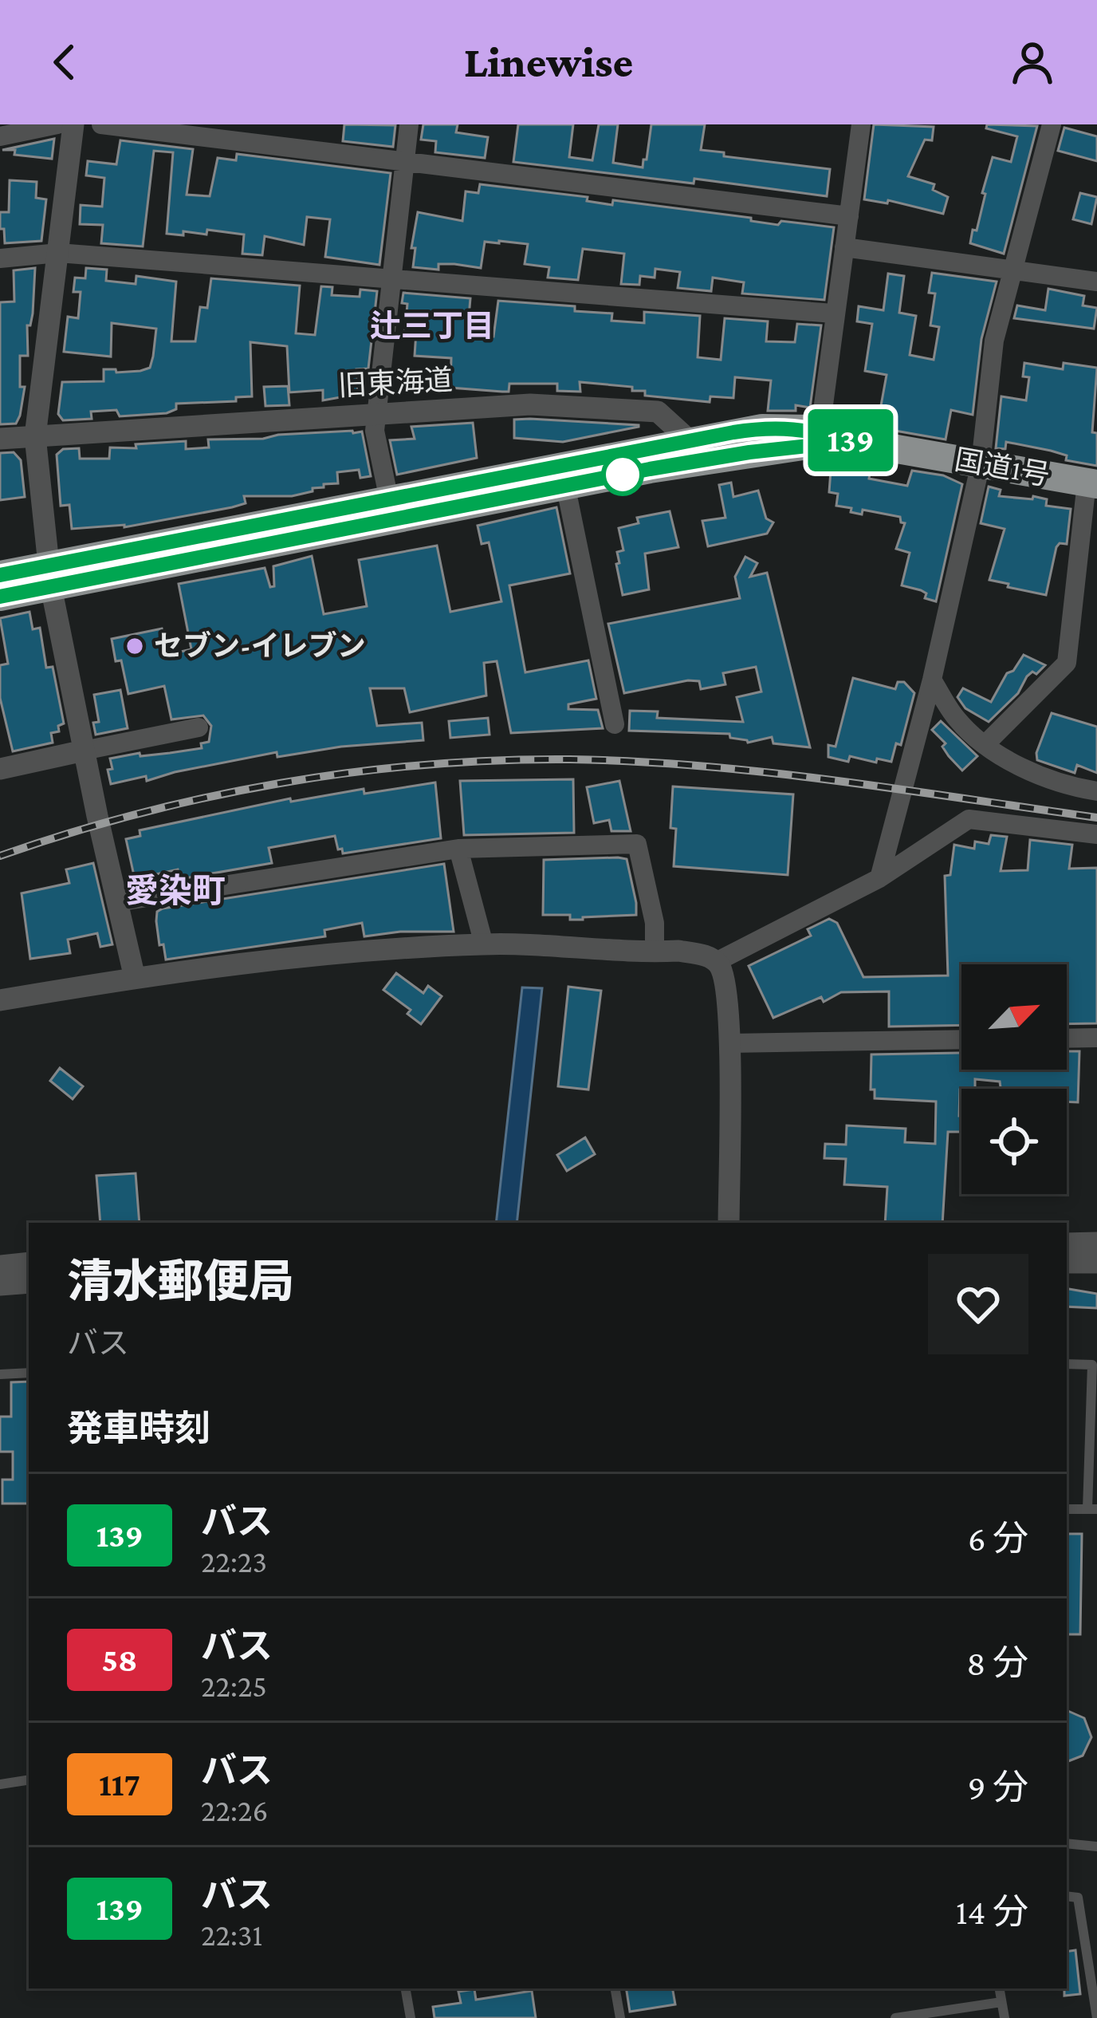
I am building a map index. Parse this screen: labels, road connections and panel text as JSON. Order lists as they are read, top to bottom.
{
  "streets": {
    "highway": ["国道1号"],
    "street": ["旧東海道"]
  },
  "crossings": [
    ["旧東海道", "国道1号"]
  ],
  "districts": ["辻三丁目", "愛染町"],
  "places": ["セブン-イレブン"],
  "lines": ["bus line 139"],
  "north": "top right",
  "page": {
    "header": "Linewise",
    "on_map": "139",
    "heading": [
      ["清水郵便局", "バス"],
      "発車時刻"
    ],
    "list": [
      {
        "mark": "139",
        "name": "バス",
        "note": "22:23",
        "value": "6 分"
      },
      {
        "mark": "58",
        "name": "バス",
        "note": "22:25",
        "value": "8 分"
      },
      {
        "mark": "117",
        "name": "バス",
        "note": "22:26",
        "value": "9 分"
      },
      {
        "mark": "139",
        "name": "バス",
        "note": "22:31",
        "value": "14 分"
      }
    ]
  }
}
